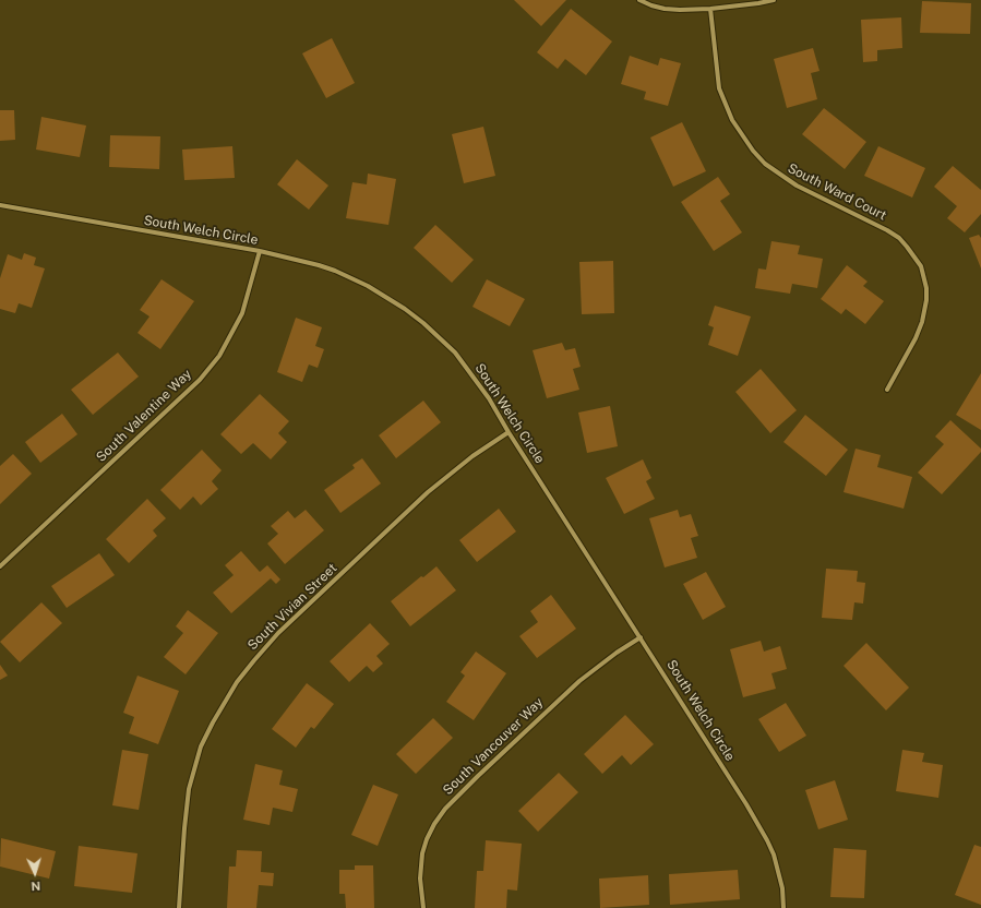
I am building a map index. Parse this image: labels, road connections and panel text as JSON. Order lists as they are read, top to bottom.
{
  "streets": {
    "street": [
      "South Ward Court",
      "South Welch Circle",
      "South Valentine Way",
      "South Vivian Street",
      "South Vancouver Way"
    ]
  },
  "crossings": [
    ["South Welch Circle", "South Valentine Way"],
    ["South Welch Circle", "South Vivian Street"],
    ["South Welch Circle", "South Vancouver Way"]
  ],
  "north": "bottom"
}
